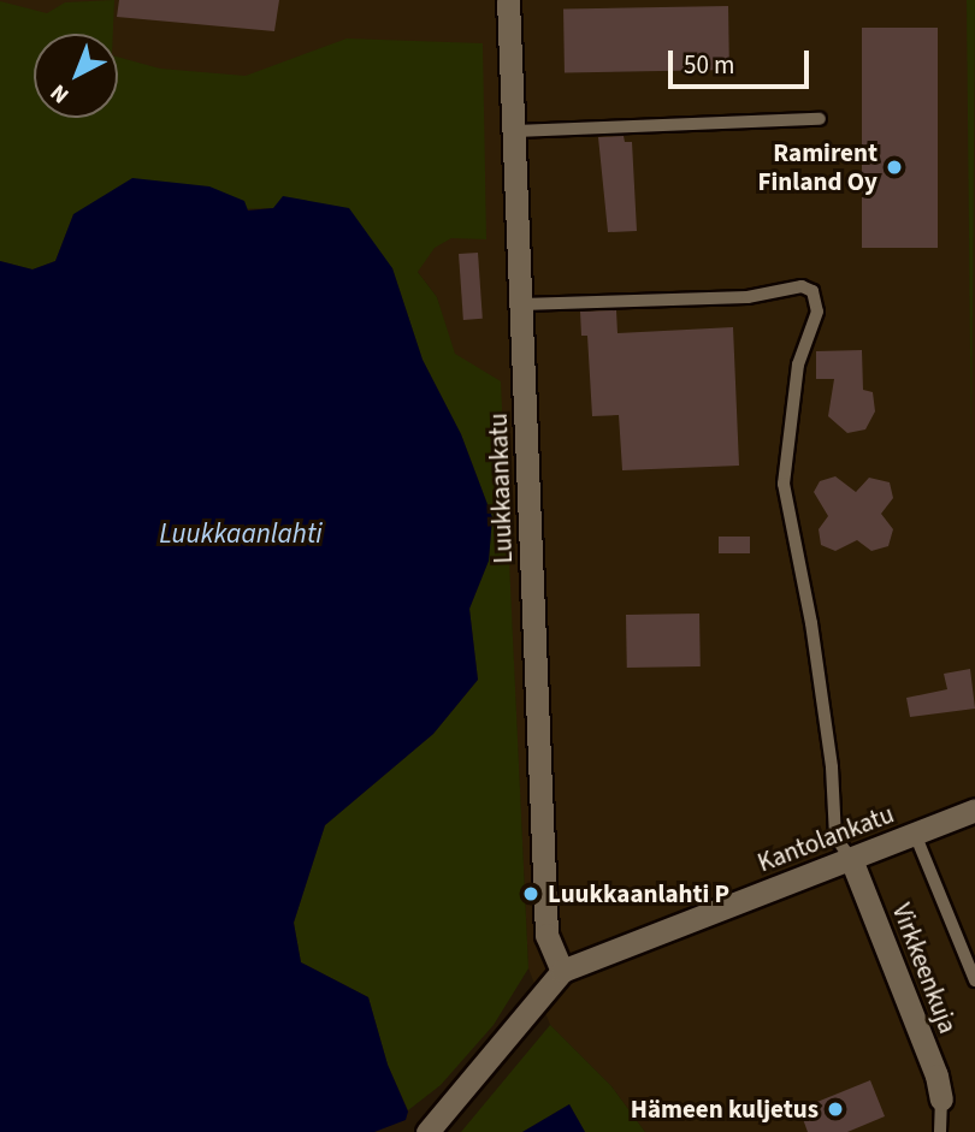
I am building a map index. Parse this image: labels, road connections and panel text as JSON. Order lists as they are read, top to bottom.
{
  "streets": {
    "street": ["Luukkaankatu", "Kantolankatu", "Virkkeenkuja"]
  },
  "crossings": [
    ["Luukkaankatu", "Kantolankatu"],
    ["Kantolankatu", "Virkkeenkuja"]
  ],
  "water": ["Luukkaanlahti"],
  "places": ["Ramirent Finland Oy", "Luukkaanlahti P", "Hämeen kuljetus"],
  "scale_bar": "50 m",
  "north": "bottom left"
}
